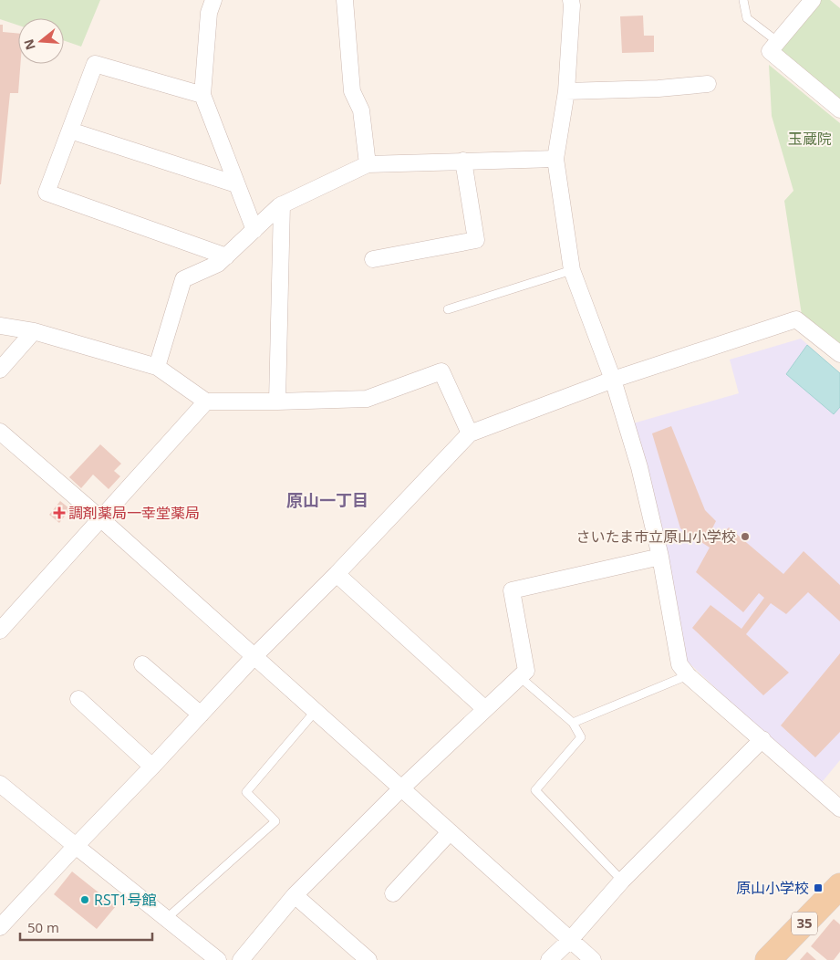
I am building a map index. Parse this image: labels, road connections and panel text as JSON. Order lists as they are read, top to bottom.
{
  "streets": {
    "main road": ["35"]
  },
  "districts": ["原山一丁目"],
  "parks": ["玉蔵院"],
  "places": {
    "health": ["調剤薬局一幸堂薬局"],
    "other": ["さいたま市立原山小学校", "RST1号館"],
    "transit": ["原山小学校"]
  },
  "scale_bar": "50 m",
  "north": "left"
}
